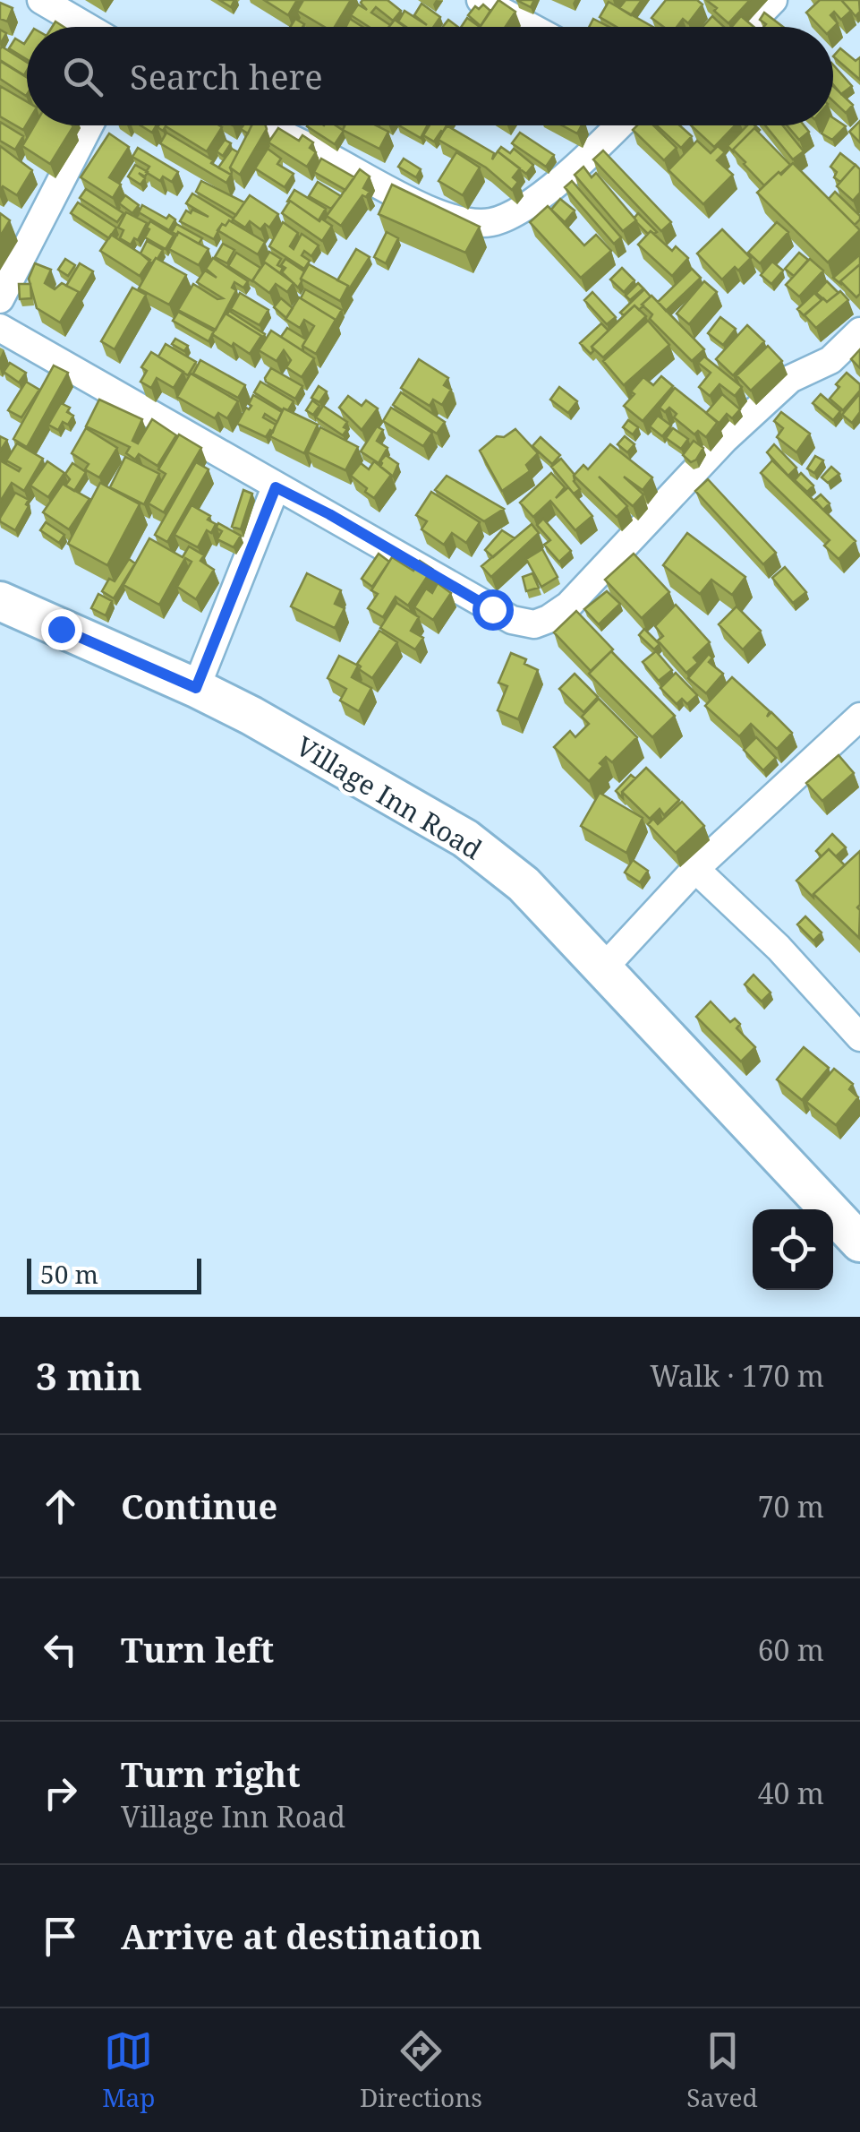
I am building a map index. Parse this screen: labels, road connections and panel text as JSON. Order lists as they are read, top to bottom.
{
  "streets": {
    "street": ["Village Inn Road"]
  },
  "scale_bar": "50 m",
  "page": {
    "search": "Search here",
    "scale": "50 m",
    "heading": ["3 min", "Walk · 170 m"],
    "list": [
      ["Continue", "70 m"],
      ["Turn left", "60 m"],
      ["Turn right", "Village Inn Road", "40 m"],
      "Arrive at destination"
    ],
    "nav": ["Map", "Directions", "Saved"]
  }
}
